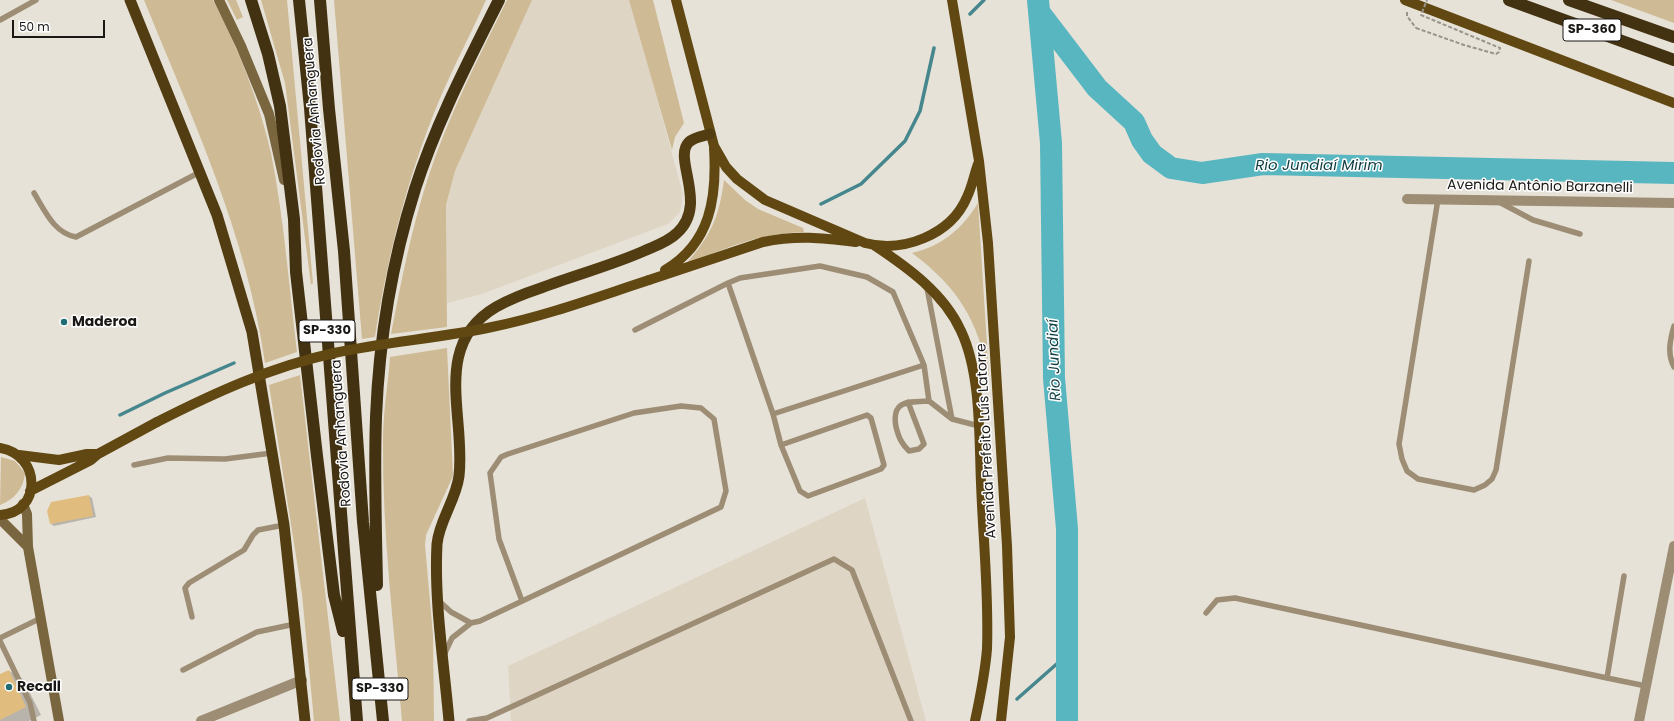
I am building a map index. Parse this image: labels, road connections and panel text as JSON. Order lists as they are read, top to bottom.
{
  "streets": {
    "highway": ["SP-360", "Rodovia Anhanguera", "SP-330"],
    "main road": ["Avenida Prefeito Luís Latorre"],
    "street": ["Avenida Antônio Barzanelli"]
  },
  "water": ["Rio Jundiaí Mirim", "Rio Jundiaí"],
  "places": ["Maderoa", "Recall"],
  "scale_bar": "50 m"
}
